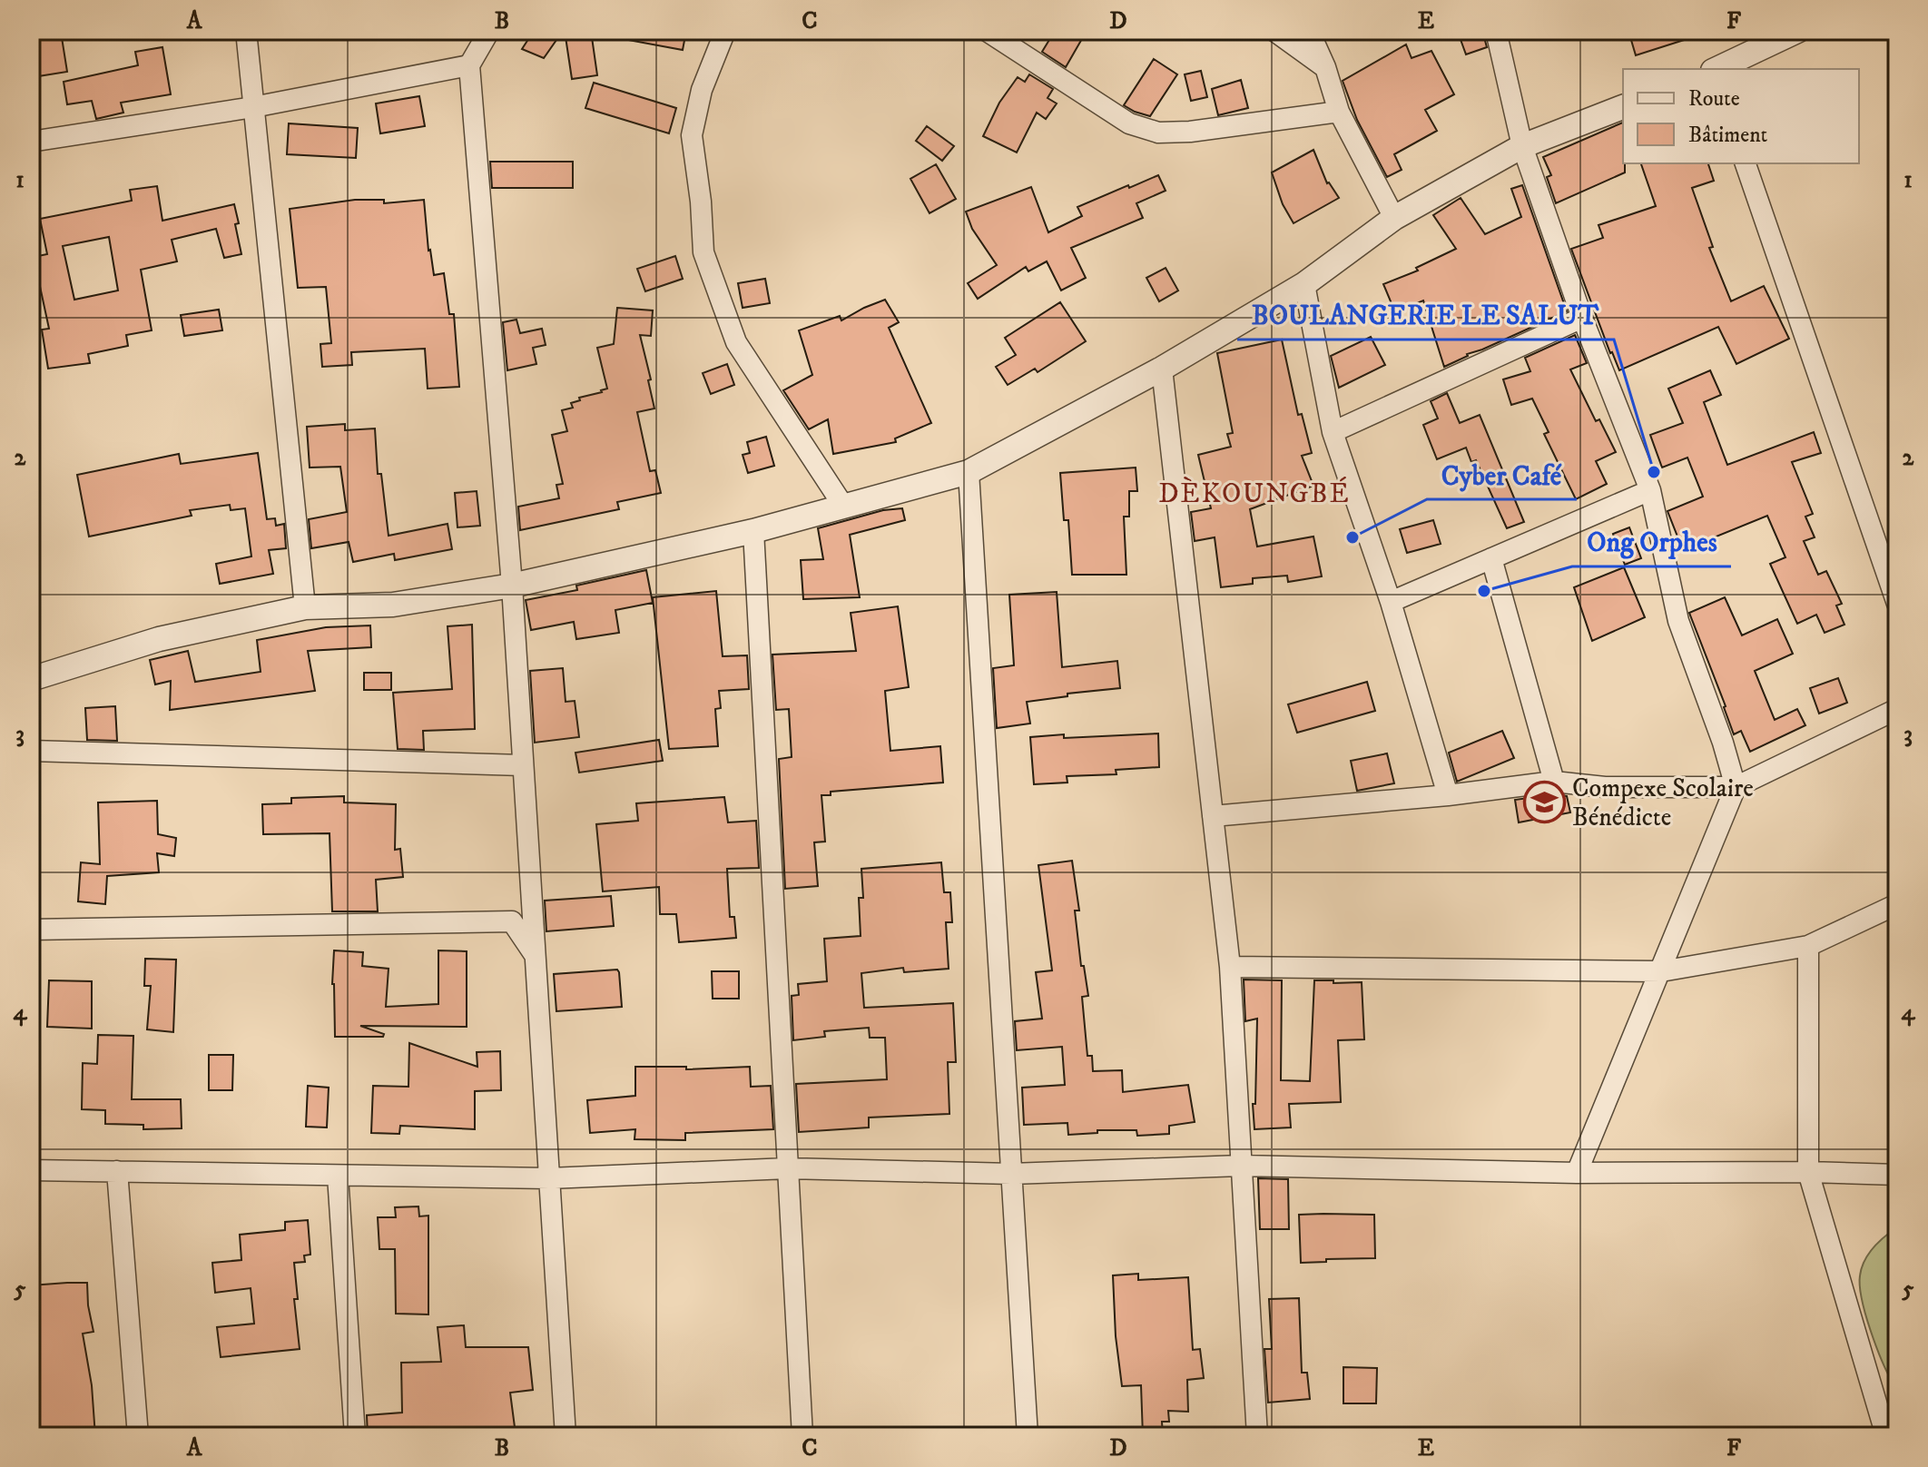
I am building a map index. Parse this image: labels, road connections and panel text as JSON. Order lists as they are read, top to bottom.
{
  "districts": ["DÈKOUNGBÉ"],
  "places": {
    "other": ["BOULANGERIE LE SALUT", "Cyber Café", "Ong Orphes"],
    "school or university": ["Compexe Scolaire Bénédicte"]
  },
  "legend": ["Route", "Bâtiment"],
  "grid": {
    "columns": [
      "A",
      "B",
      "C",
      "D",
      "E",
      "F"
    ],
    "rows": [
      "1",
      "2",
      "3",
      "4",
      "5"
    ]
  }
}
